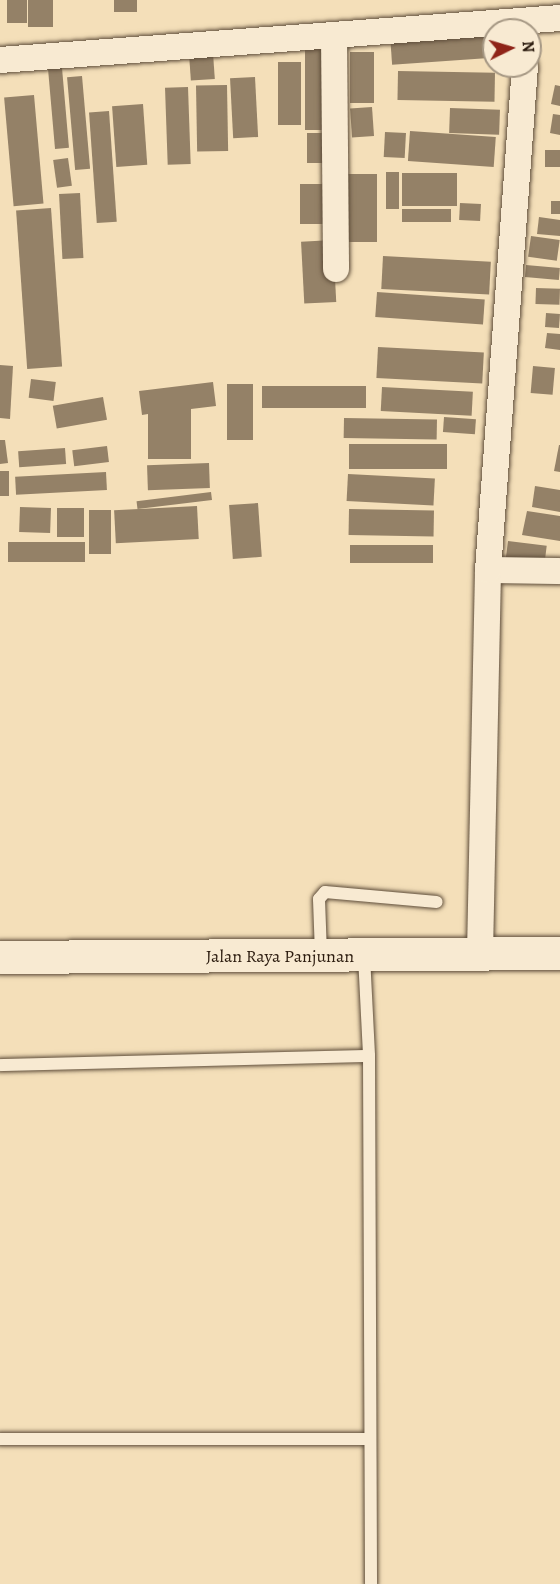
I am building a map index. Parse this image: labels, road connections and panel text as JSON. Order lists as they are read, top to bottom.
{
  "streets": {
    "main road": ["Jalan Raya Panjunan"]
  },
  "north": "right"
}
